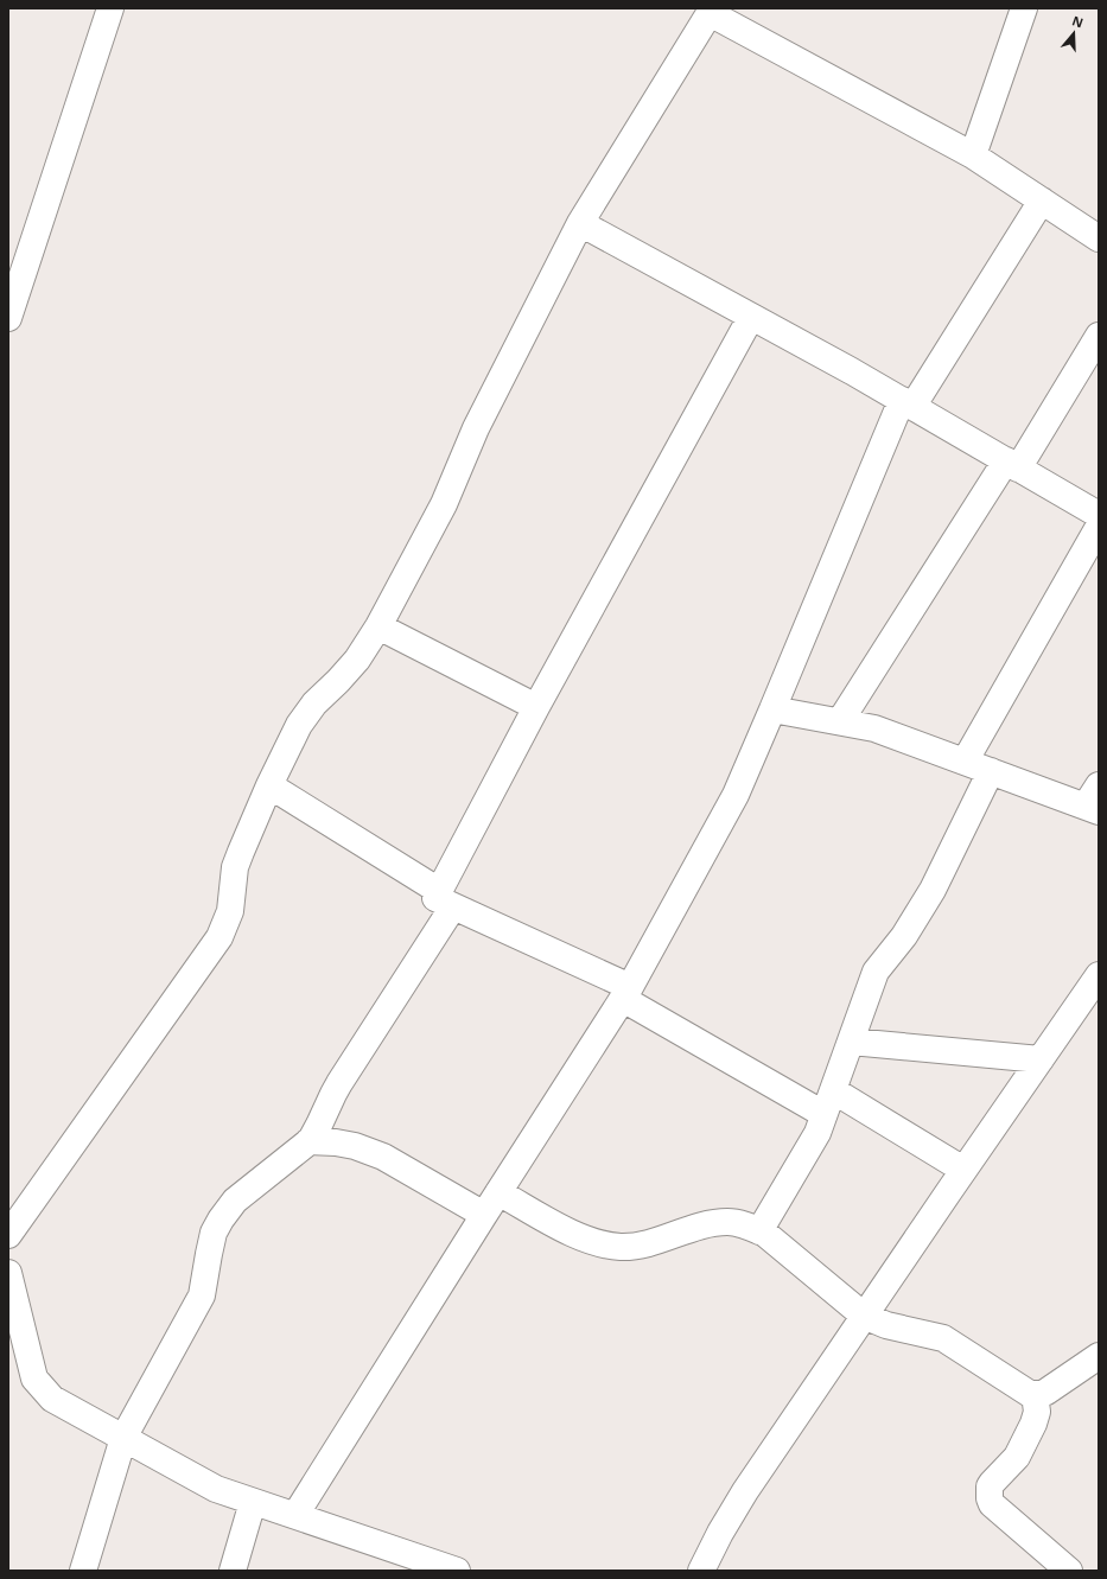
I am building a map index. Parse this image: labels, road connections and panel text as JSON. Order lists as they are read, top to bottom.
{
  "north": "top"
}
